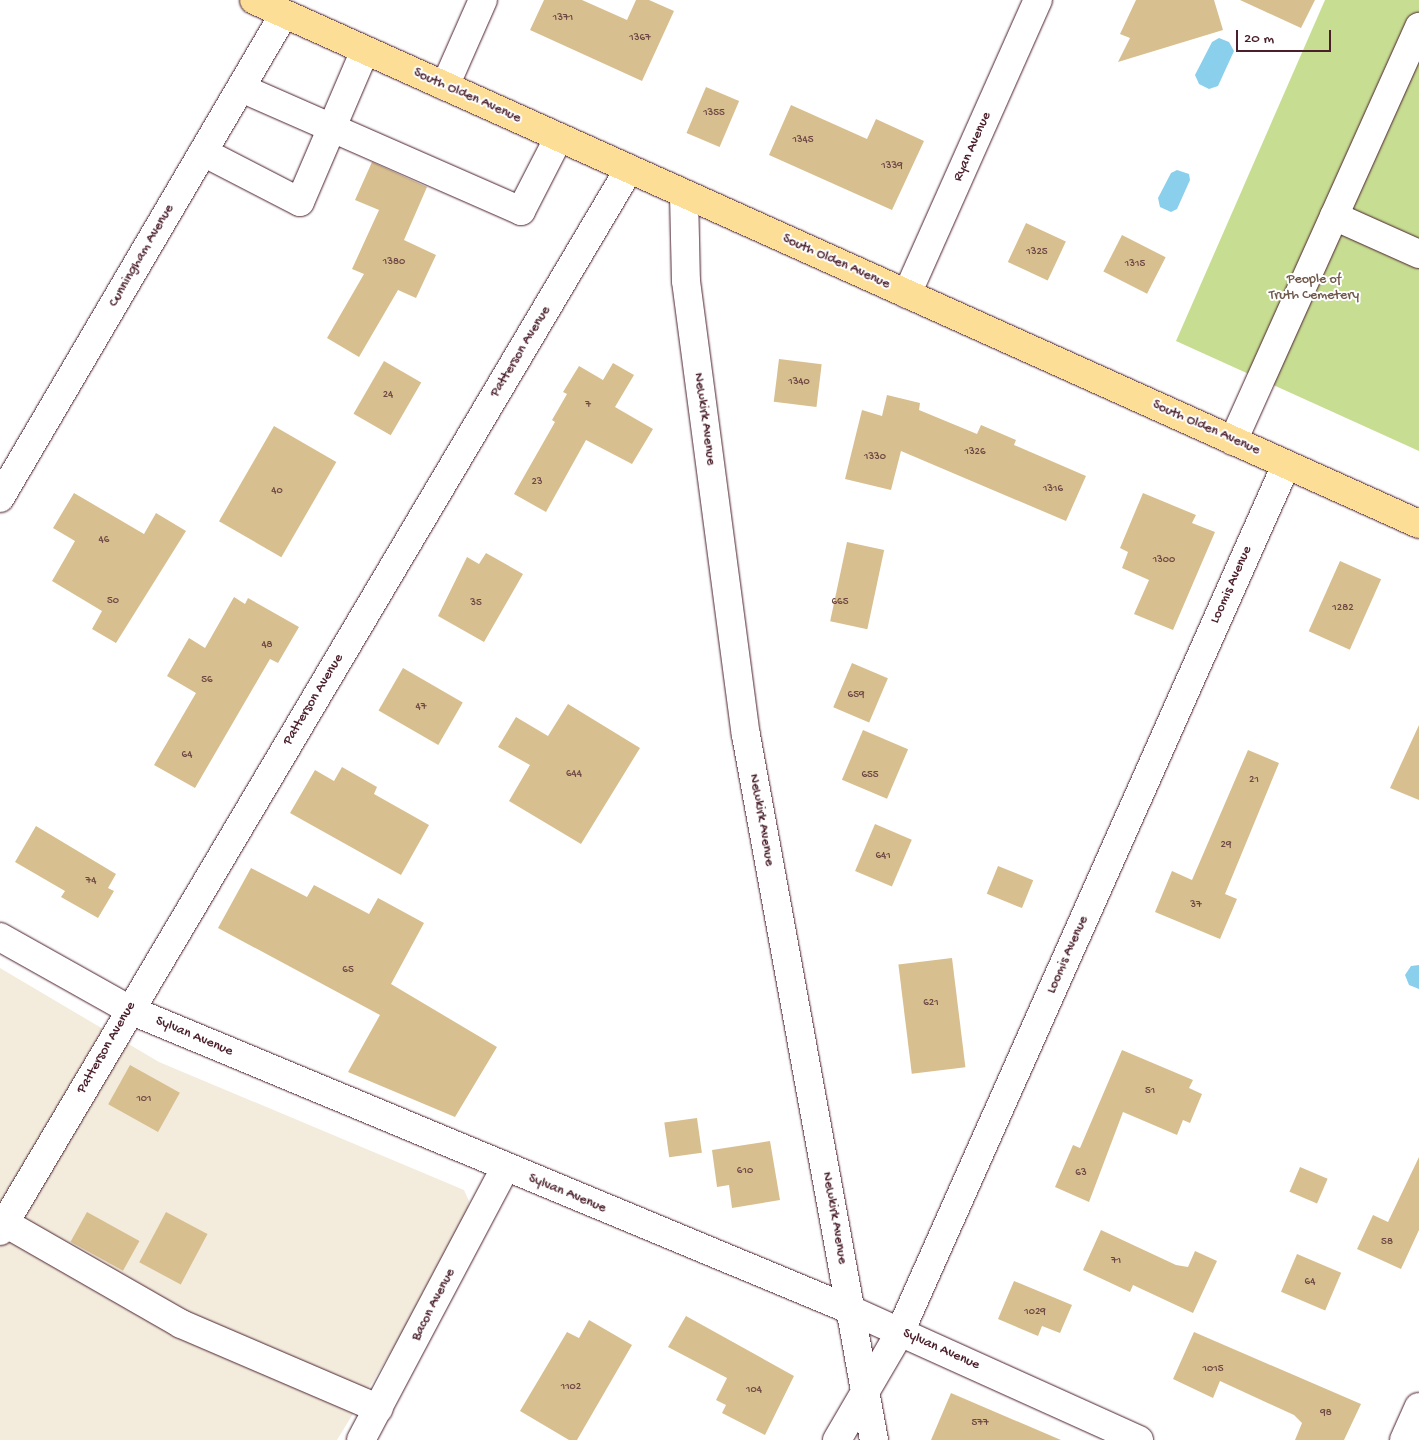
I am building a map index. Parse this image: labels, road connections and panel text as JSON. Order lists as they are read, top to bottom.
{
  "streets": {
    "main road": ["South Olden Avenue"],
    "street": [
      "Ryan Avenue",
      "Cunningham Avenue",
      "Patterson Avenue",
      "Newkirk Avenue",
      "Loomis Avenue",
      "Sylvan Avenue",
      "Bacon Avenue"
    ]
  },
  "crossings": [
    ["South Olden Avenue", "Ryan Avenue"],
    ["South Olden Avenue", "Cunningham Avenue"],
    ["South Olden Avenue", "Patterson Avenue"],
    ["South Olden Avenue", "Newkirk Avenue"],
    ["South Olden Avenue", "Loomis Avenue"],
    ["Patterson Avenue", "Sylvan Avenue"],
    ["Newkirk Avenue", "Loomis Avenue"],
    ["Newkirk Avenue", "Sylvan Avenue"],
    ["Loomis Avenue", "Sylvan Avenue"],
    ["Sylvan Avenue", "Bacon Avenue"]
  ],
  "parks": ["People of Truth Cemetery"],
  "house_numbers": [
    "1371",
    "1367",
    "1355",
    "1345",
    "1339",
    "1325",
    "1380",
    "1315",
    "1340",
    "24",
    "7",
    "1326",
    "1330",
    "23",
    "1316",
    "40",
    "46",
    "1300",
    "50",
    "665",
    "35",
    "1282",
    "48",
    "56",
    "659",
    "47",
    "64",
    "644",
    "655",
    "21",
    "29",
    "641",
    "74",
    "37",
    "65",
    "621",
    "51",
    "101",
    "610",
    "63",
    "58",
    "71",
    "64",
    "1029",
    "1015",
    "1102",
    "104",
    "98",
    "577"
  ],
  "scale_bar": "20 m"
}
